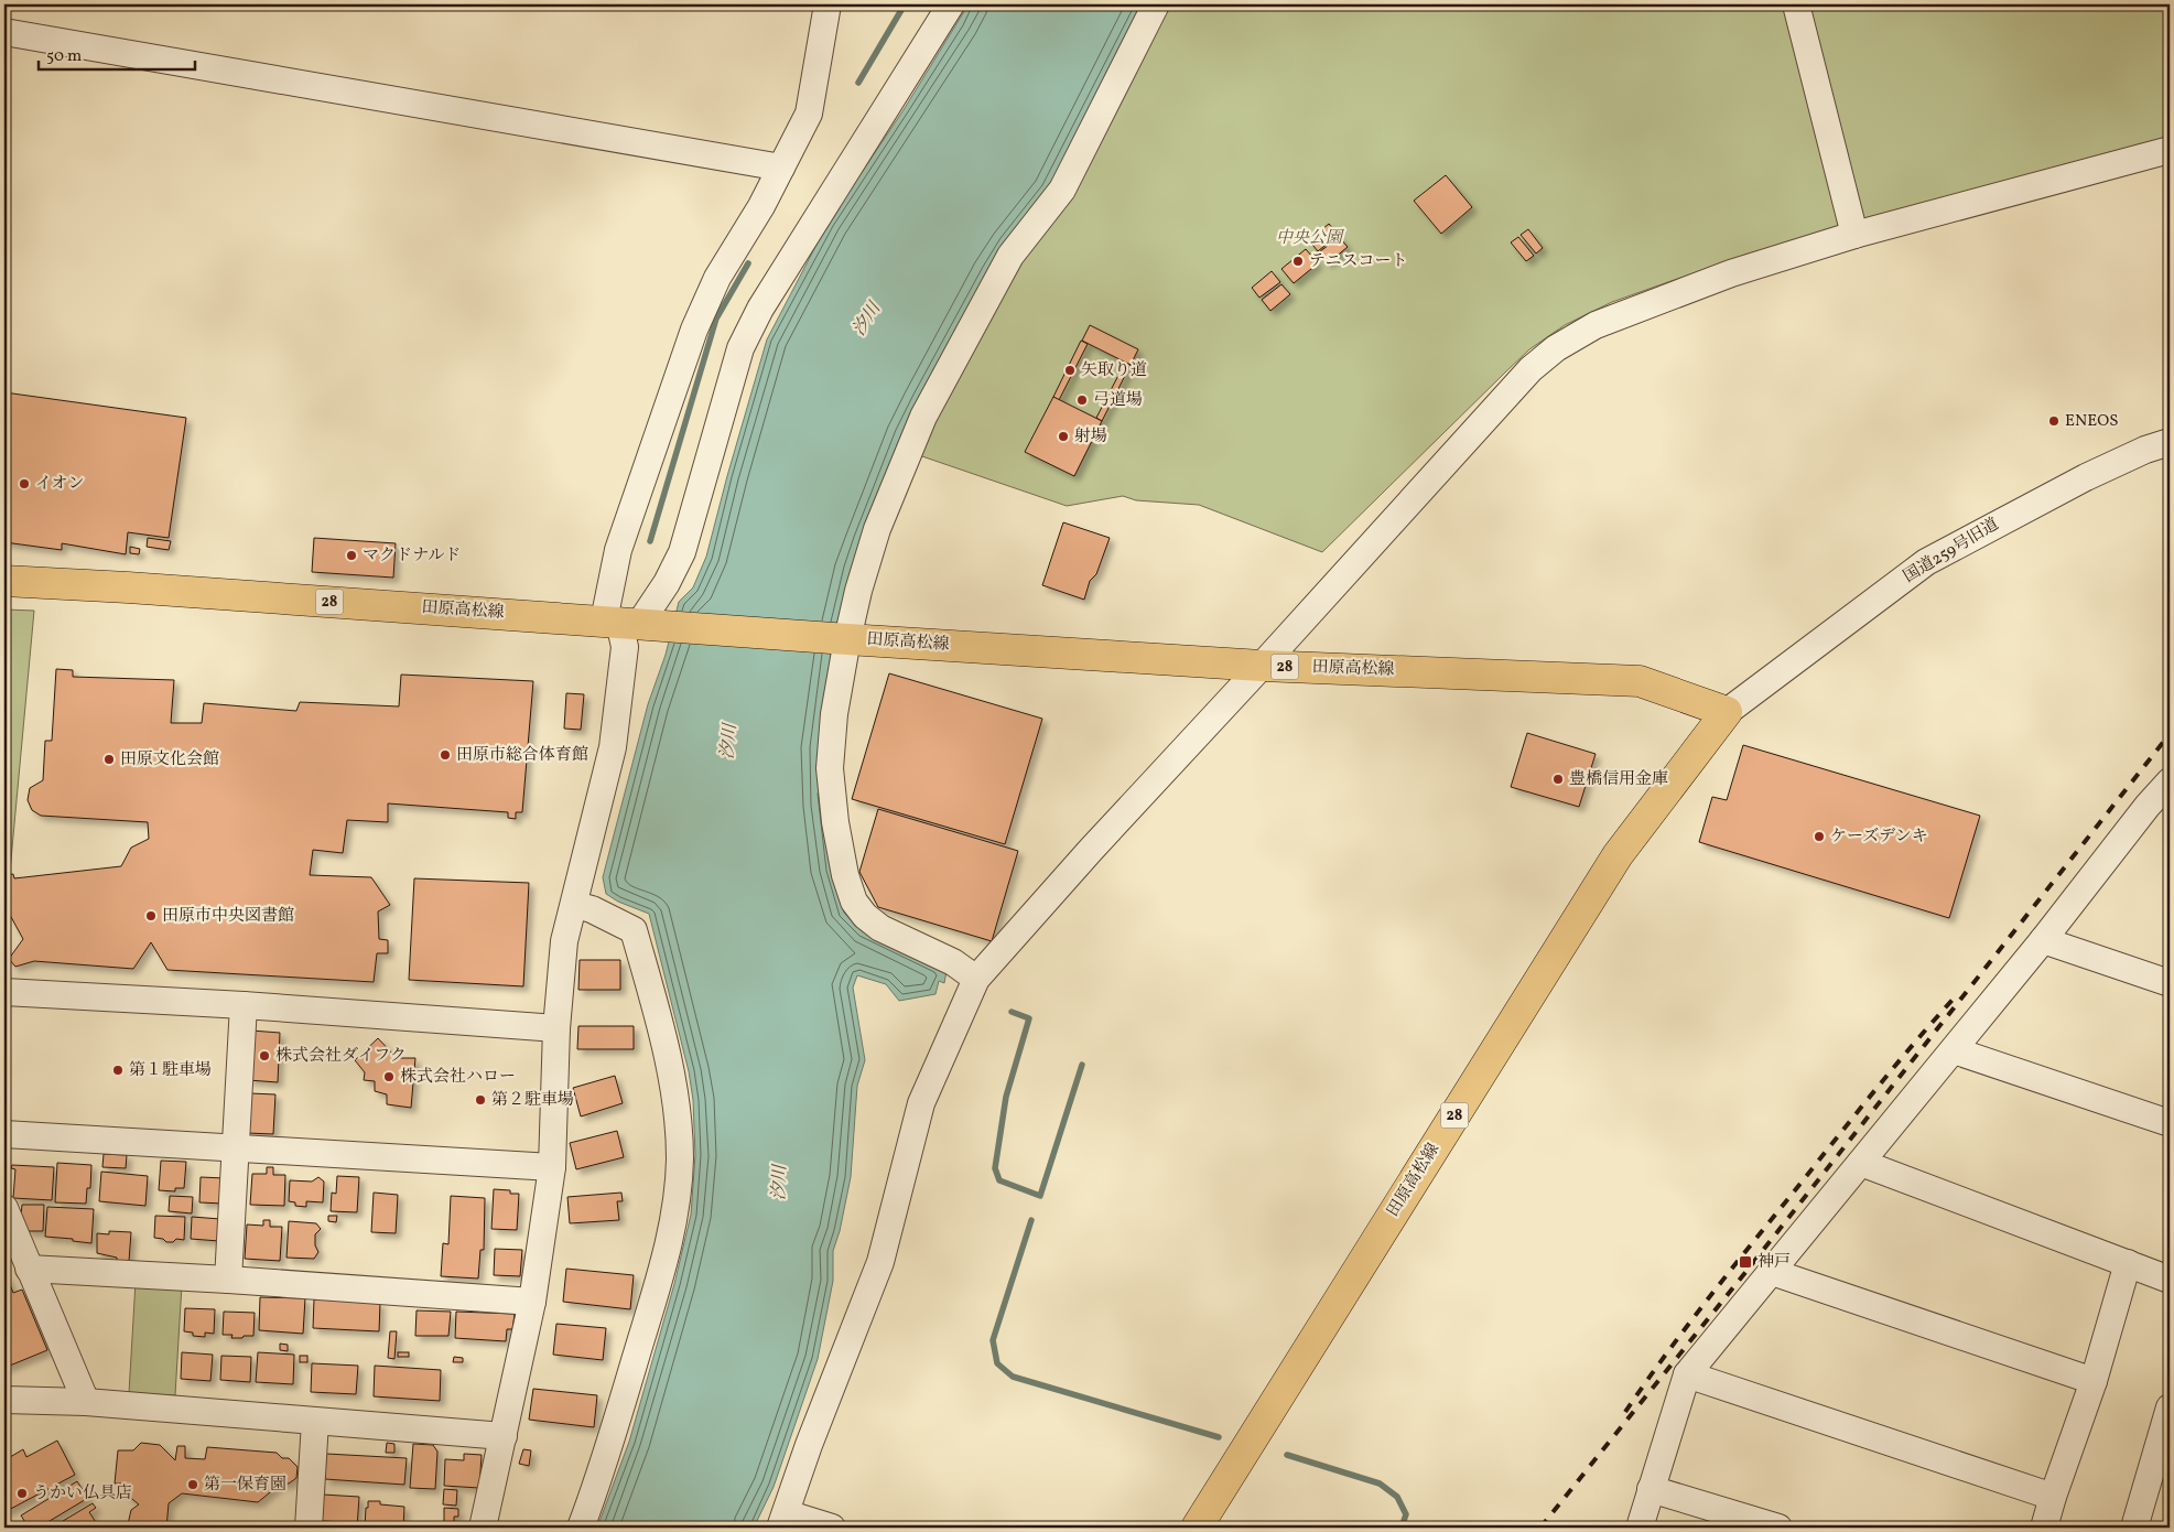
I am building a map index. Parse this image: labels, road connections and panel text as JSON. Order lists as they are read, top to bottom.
{
  "streets": {
    "main road": ["28", "田原高松線"],
    "street": ["国道259号旧道"]
  },
  "crossings": [
    ["国道259号旧道", "田原高松線"]
  ],
  "water": ["汐川"],
  "parks": ["中央公園"],
  "places": {
    "other": [
      "テニスコート",
      "矢取り道",
      "弓道場",
      "ENEOS",
      "射場",
      "イオン",
      "マクドナルド",
      "田原市総合体育館",
      "田原文化会館",
      "豊橋信用金庫",
      "ケーズデンキ",
      "田原市中央図書館",
      "株式会社ダイフク",
      "第１駐車場",
      "株式会社ハロー",
      "第２駐車場",
      "第一保育園",
      "うかい仏具店"
    ],
    "transit": ["神戸"]
  },
  "scale_bar": "50 m"
}
